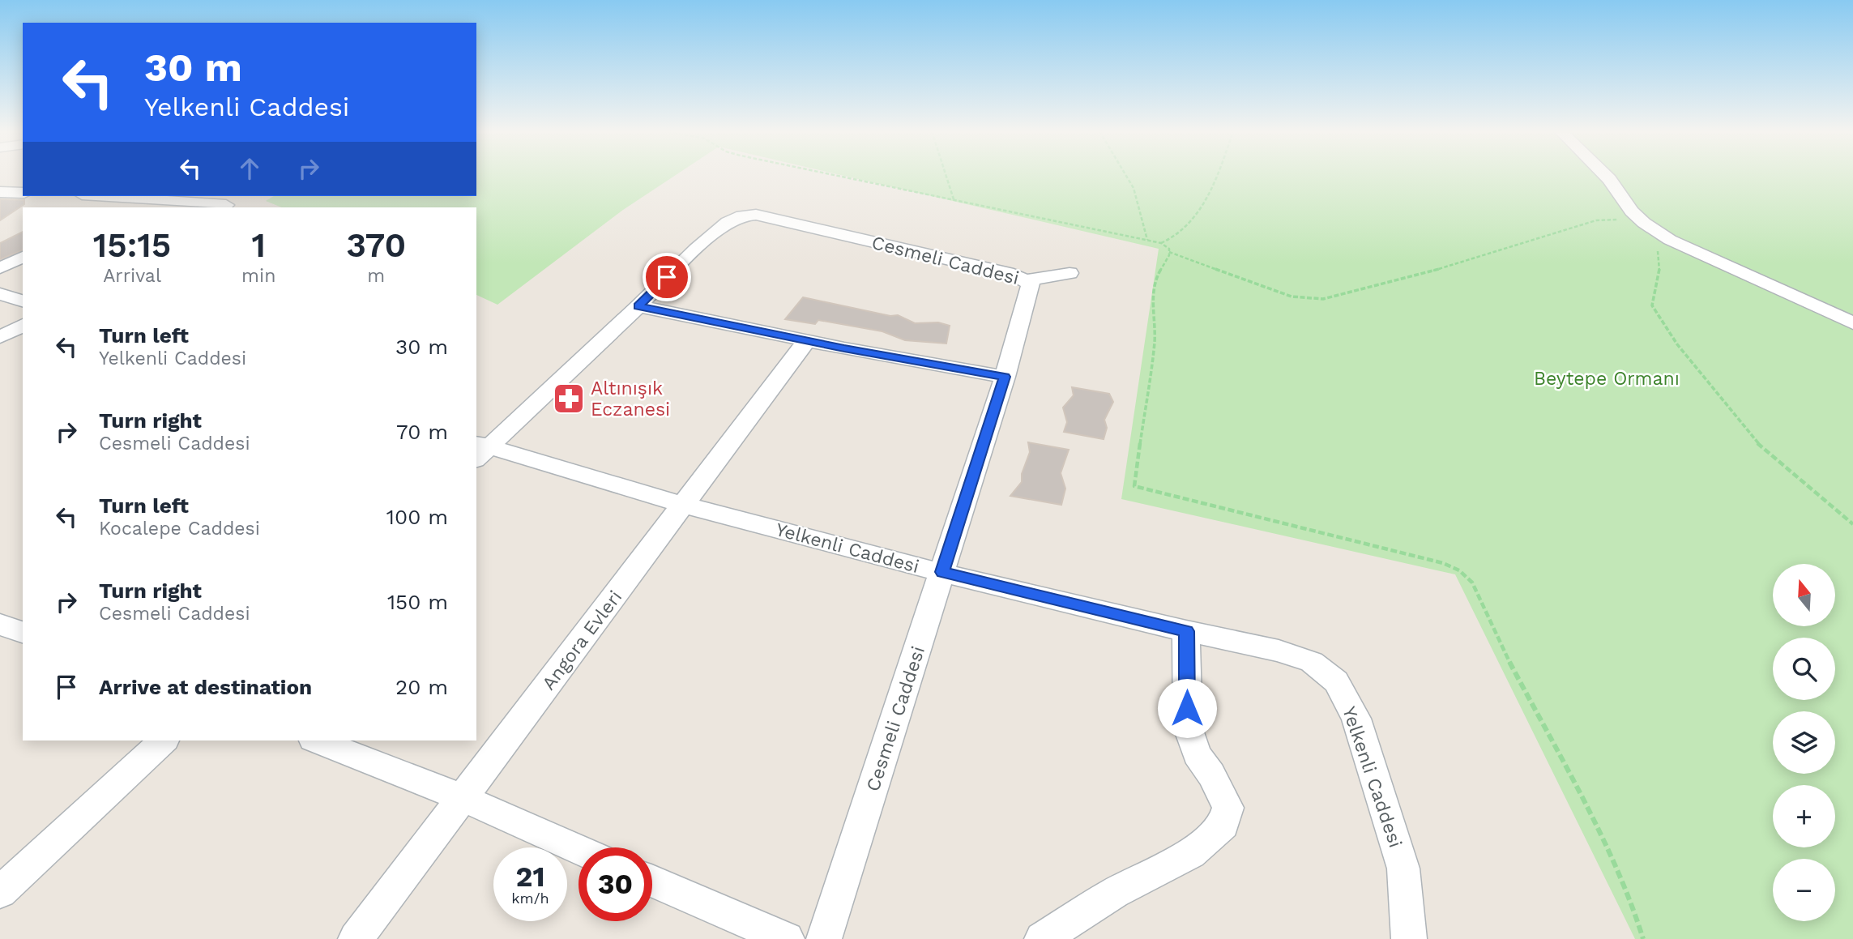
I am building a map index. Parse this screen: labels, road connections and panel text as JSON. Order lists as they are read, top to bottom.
{
  "streets": {
    "street": ["Cesmeli Caddesi", "Yelkenli Caddesi", "Angora Evleri"]
  },
  "crossings": [
    ["Cesmeli Caddesi", "Yelkenli Caddesi"],
    ["Yelkenli Caddesi", "Angora Evleri"]
  ],
  "parks": ["Beytepe Ormanı"],
  "places": {
    "pharmacy": ["Altınışık Eczanesi"]
  },
  "north": "top",
  "page": {
    "turn": ["30 m", "Yelkenli Caddesi"],
    "eta": [
      "15:15",
      "Arrival",
      "1",
      "min",
      "370",
      "m"
    ],
    "list": [
      {
        "name": "Turn left",
        "note": "Yelkenli Caddesi",
        "value": "30 m"
      },
      {
        "name": "Turn right",
        "note": "Cesmeli Caddesi",
        "value": "70 m"
      },
      {
        "name": "Turn left",
        "note": "Kocalepe Caddesi",
        "value": "100 m"
      },
      {
        "name": "Turn right",
        "note": "Cesmeli Caddesi",
        "value": "150 m"
      },
      {
        "name": "Arrive at destination",
        "value": "20 m"
      }
    ],
    "map_buttons": ["+", "−"],
    "speed": "21 km/h",
    "limit": "30"
  }
}
